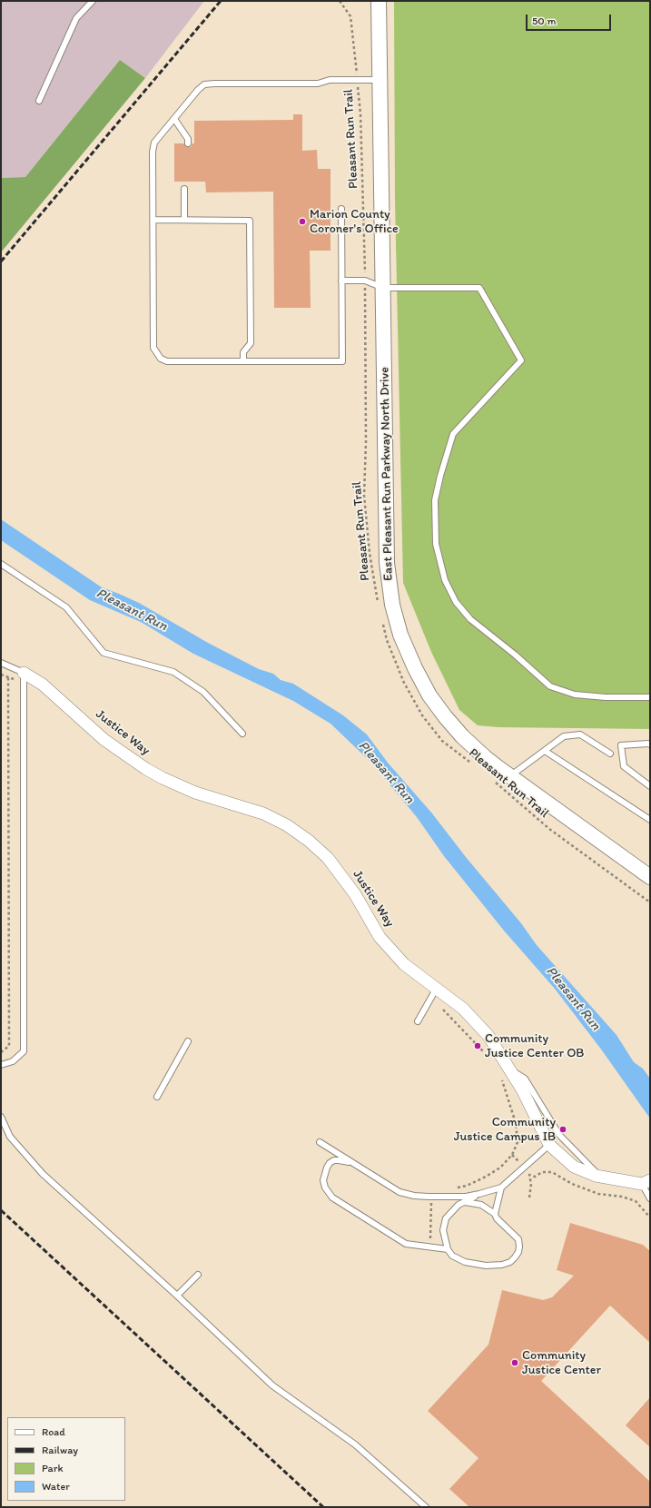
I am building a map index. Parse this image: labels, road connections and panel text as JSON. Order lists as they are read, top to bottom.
{
  "streets": {
    "street": ["East Pleasant Run Parkway North Drive", "Justice Way"],
    "path": ["Pleasant Run Trail"]
  },
  "water": ["Pleasant Run"],
  "places": [
    "Marion County Coroner's Office",
    "Community Justice Center OB",
    "Community Justice Campus IB",
    "Community Justice Center"
  ],
  "legend": [
    "Road",
    "Railway",
    "Park",
    "Water"
  ],
  "scale_bar": "50 m"
}
